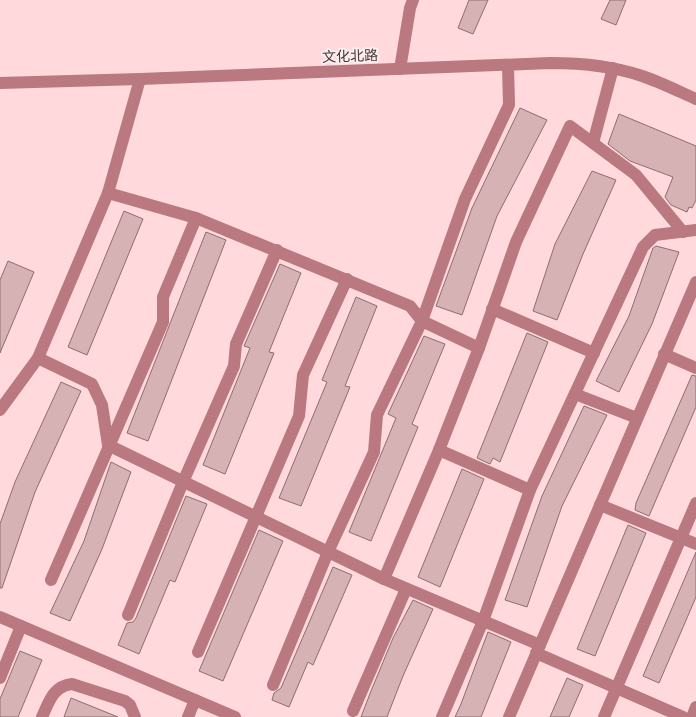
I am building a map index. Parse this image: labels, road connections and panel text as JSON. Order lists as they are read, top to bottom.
{
  "streets": {
    "street": ["文化北路"]
  }
}
